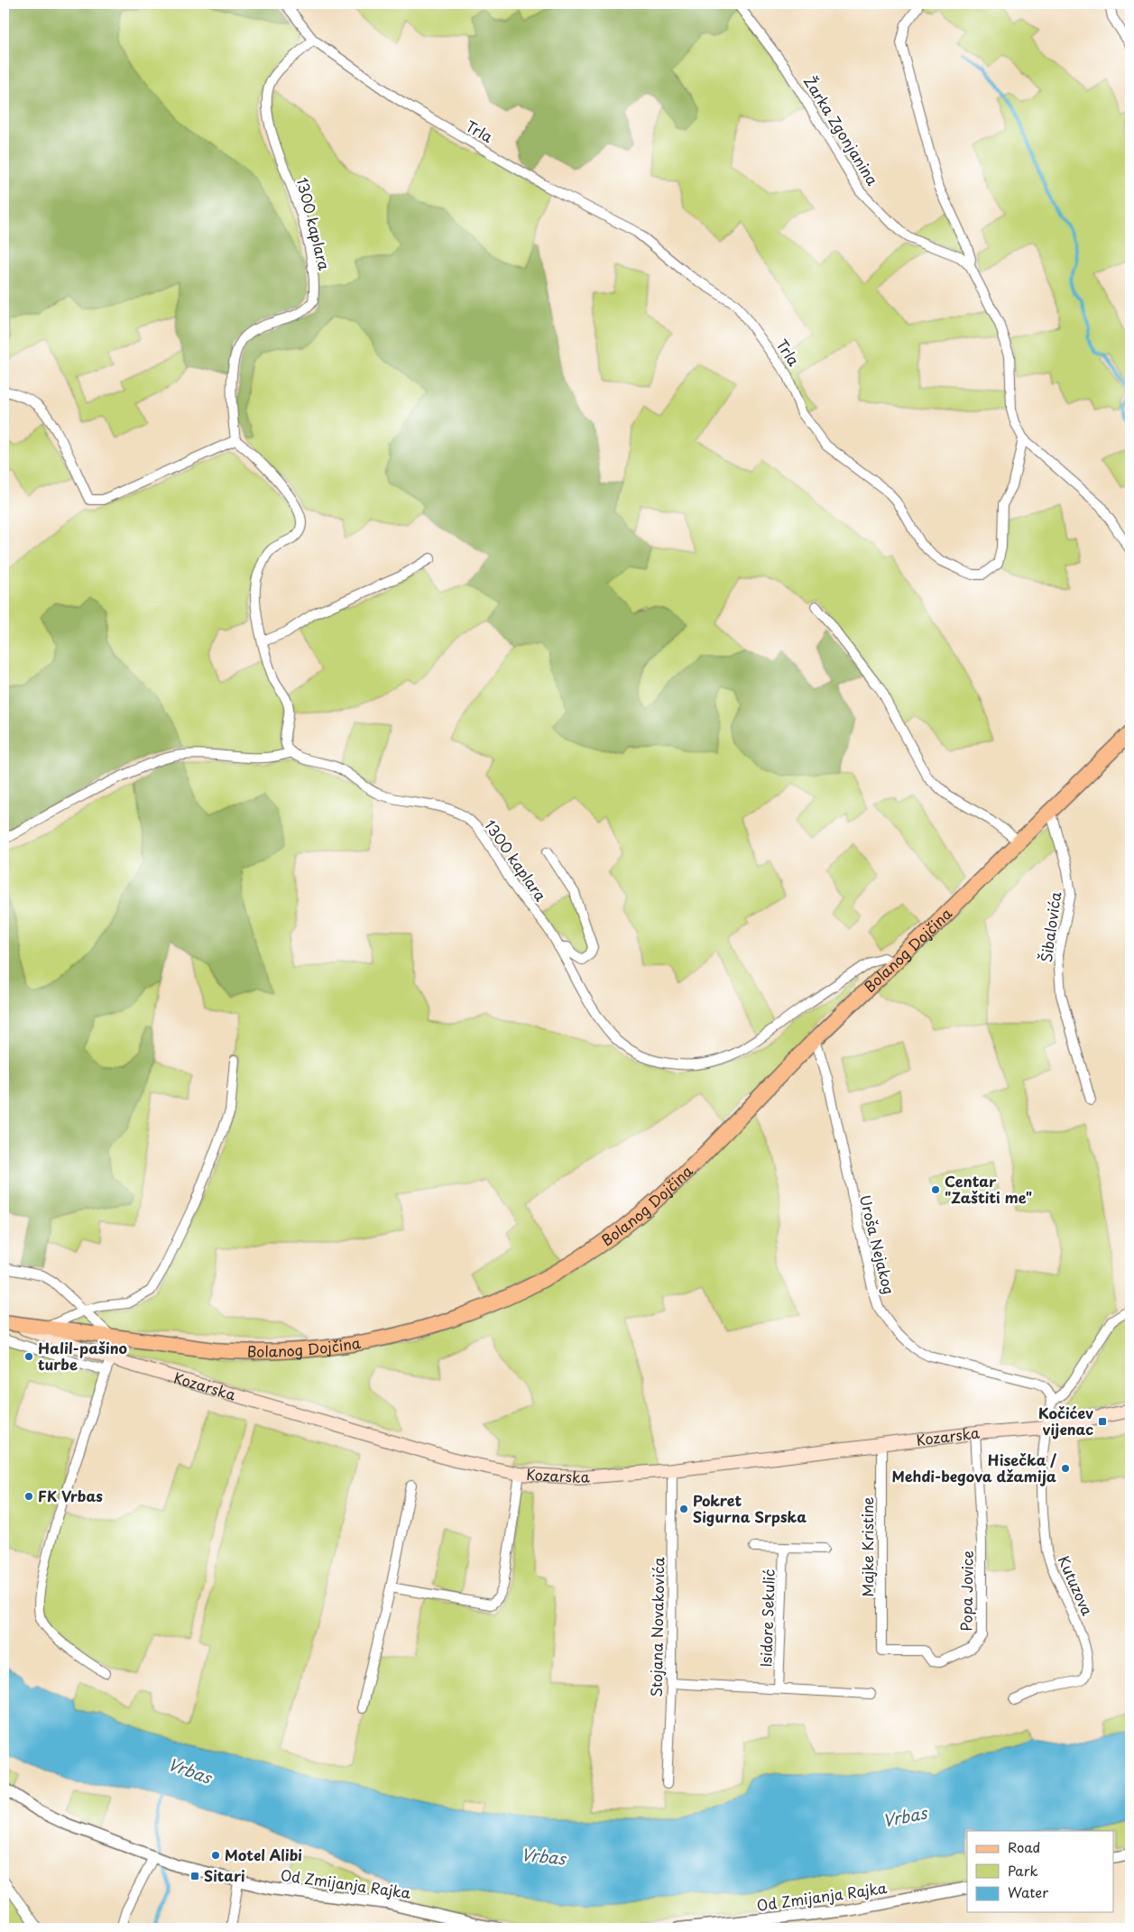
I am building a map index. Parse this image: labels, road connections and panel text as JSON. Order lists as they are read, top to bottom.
{
  "streets": {
    "main road": ["Bolanog Dojčina", "Kozarska"],
    "street": [
      "Žarka Zgonjanina",
      "Trla",
      "1300 kaplara",
      "Šibalovića",
      "Uroša Nejakog",
      "Majke Kristine",
      "Kutuzova",
      "Popa Jovice",
      "Isidore Sekulić",
      "Stojana Novakovića",
      "Od Zmijanja Rajka"
    ]
  },
  "crossings": [
    ["Žarka Zgonjanina", "Trla"],
    ["Trla", "1300 kaplara"],
    ["1300 kaplara", "Bolanog Dojčina"],
    ["Šibalovića", "Bolanog Dojčina"],
    ["Bolanog Dojčina", "Uroša Nejakog"],
    ["Bolanog Dojčina", "Kozarska"],
    ["Kozarska", "Majke Kristine"],
    ["Kozarska", "Kutuzova"],
    ["Kozarska", "Popa Jovice"],
    ["Kozarska", "Stojana Novakovića"],
    ["Majke Kristine", "Popa Jovice"],
    ["Isidore Sekulić", "Stojana Novakovića"]
  ],
  "water": ["Vrbas"],
  "places": {
    "other": [
      "Centar \"Zaštiti me\"",
      "Halil-pašino turbe",
      "Hisečka / Mehdi-begova džamija",
      "FK Vrbas",
      "Pokret Sigurna Srpska",
      "Motel Alibi"
    ],
    "transit": ["Kočićev vijenac", "Sitari"]
  },
  "legend": ["Road", "Park", "Water"]
}
